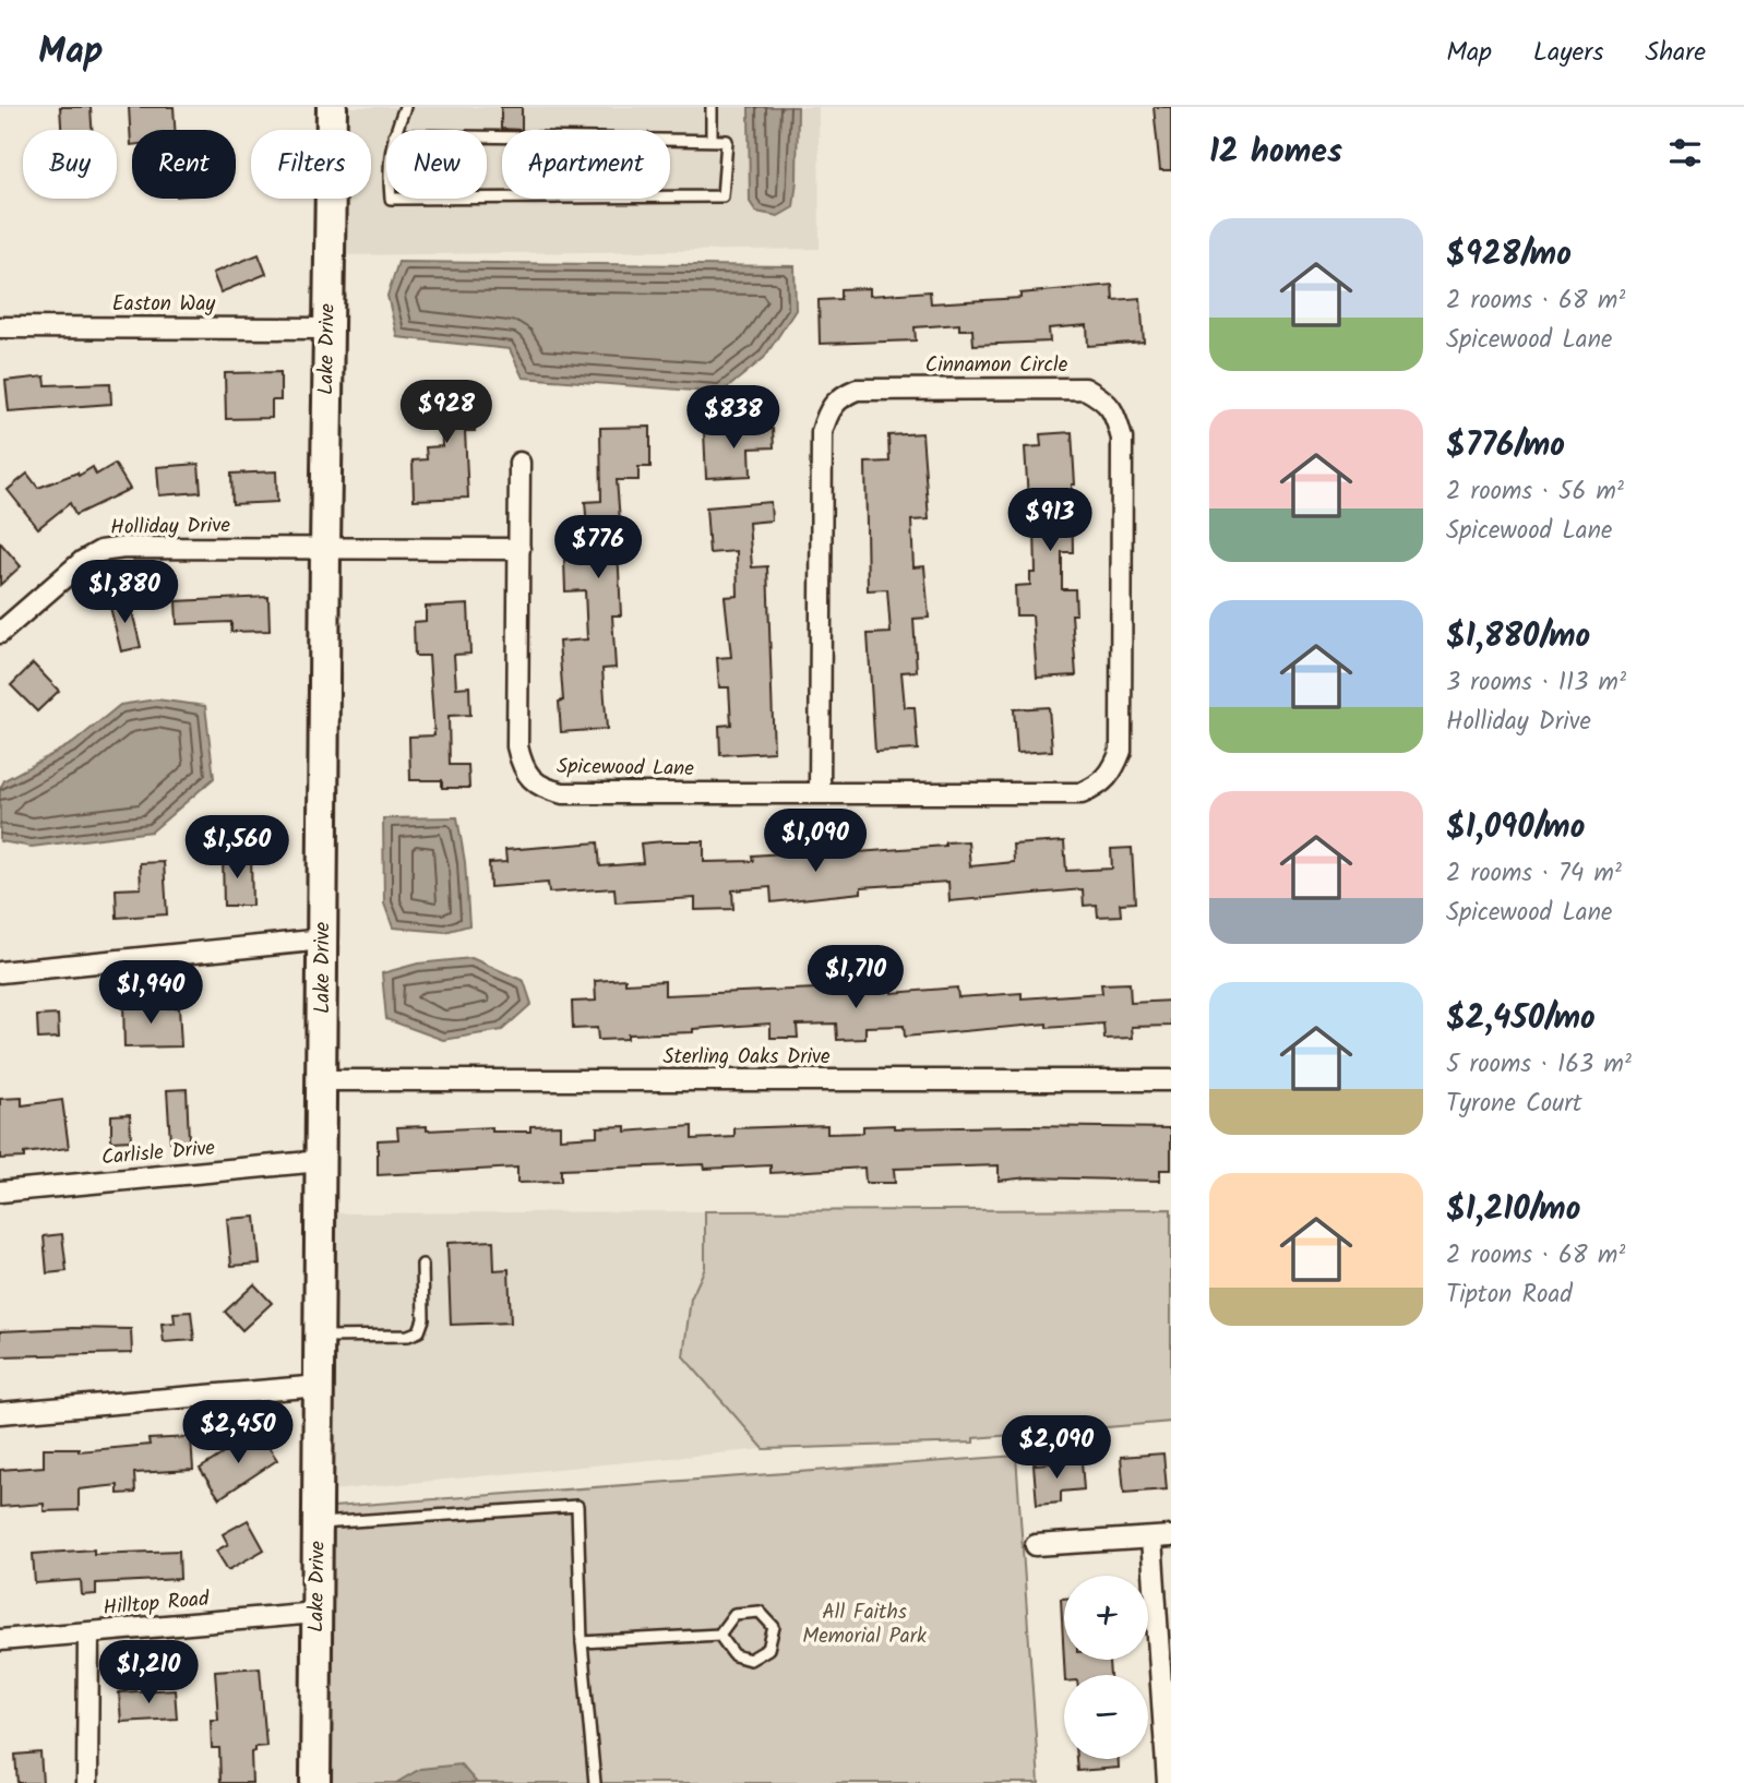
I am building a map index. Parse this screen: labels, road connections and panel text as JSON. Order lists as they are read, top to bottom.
{
  "streets": {
    "street": [
      "Easton Way",
      "Lake Drive",
      "Cinnamon Circle",
      "Holliday Drive",
      "Spicewood Lane",
      "Sterling Oaks Drive",
      "Carlisle Drive",
      "Hilltop Road"
    ]
  },
  "crossings": [
    ["Easton Way", "Lake Drive"],
    ["Lake Drive", "Holliday Drive"],
    ["Lake Drive", "Sterling Oaks Drive"],
    ["Lake Drive", "Carlisle Drive"],
    ["Lake Drive", "Hilltop Road"],
    ["Cinnamon Circle", "Spicewood Lane"]
  ],
  "parks": ["All Faiths Memorial Park"],
  "page": {
    "header": "Map",
    "nav": ["Map", "Layers", "Share"],
    "heading": "12 homes",
    "chip": [
      "Buy",
      "Rent",
      "Filters",
      "New",
      "Apartment"
    ],
    "list": [
      {
        "name": "$928/mo",
        "note": "2 rooms · 68 m² · Spicewood Lane"
      },
      {
        "name": "$776/mo",
        "note": "2 rooms · 56 m² · Spicewood Lane"
      },
      {
        "name": "$1,880/mo",
        "note": "3 rooms · 113 m² · Holliday Drive"
      },
      {
        "name": "$1,090/mo",
        "note": "2 rooms · 74 m² · Spicewood Lane"
      },
      {
        "name": "$2,450/mo",
        "note": "5 rooms · 163 m² · Tyrone Court"
      },
      {
        "name": "$1,210/mo",
        "note": "2 rooms · 68 m² · Tipton Road"
      }
    ],
    "price": [
      "$928",
      "$838",
      "$913",
      "$776",
      "$1,880",
      "$1,090",
      "$1,560",
      "$1,710",
      "$1,940",
      "$2,450",
      "$2,090",
      "$1,210"
    ],
    "map_buttons": ["+", "−"]
  }
}
